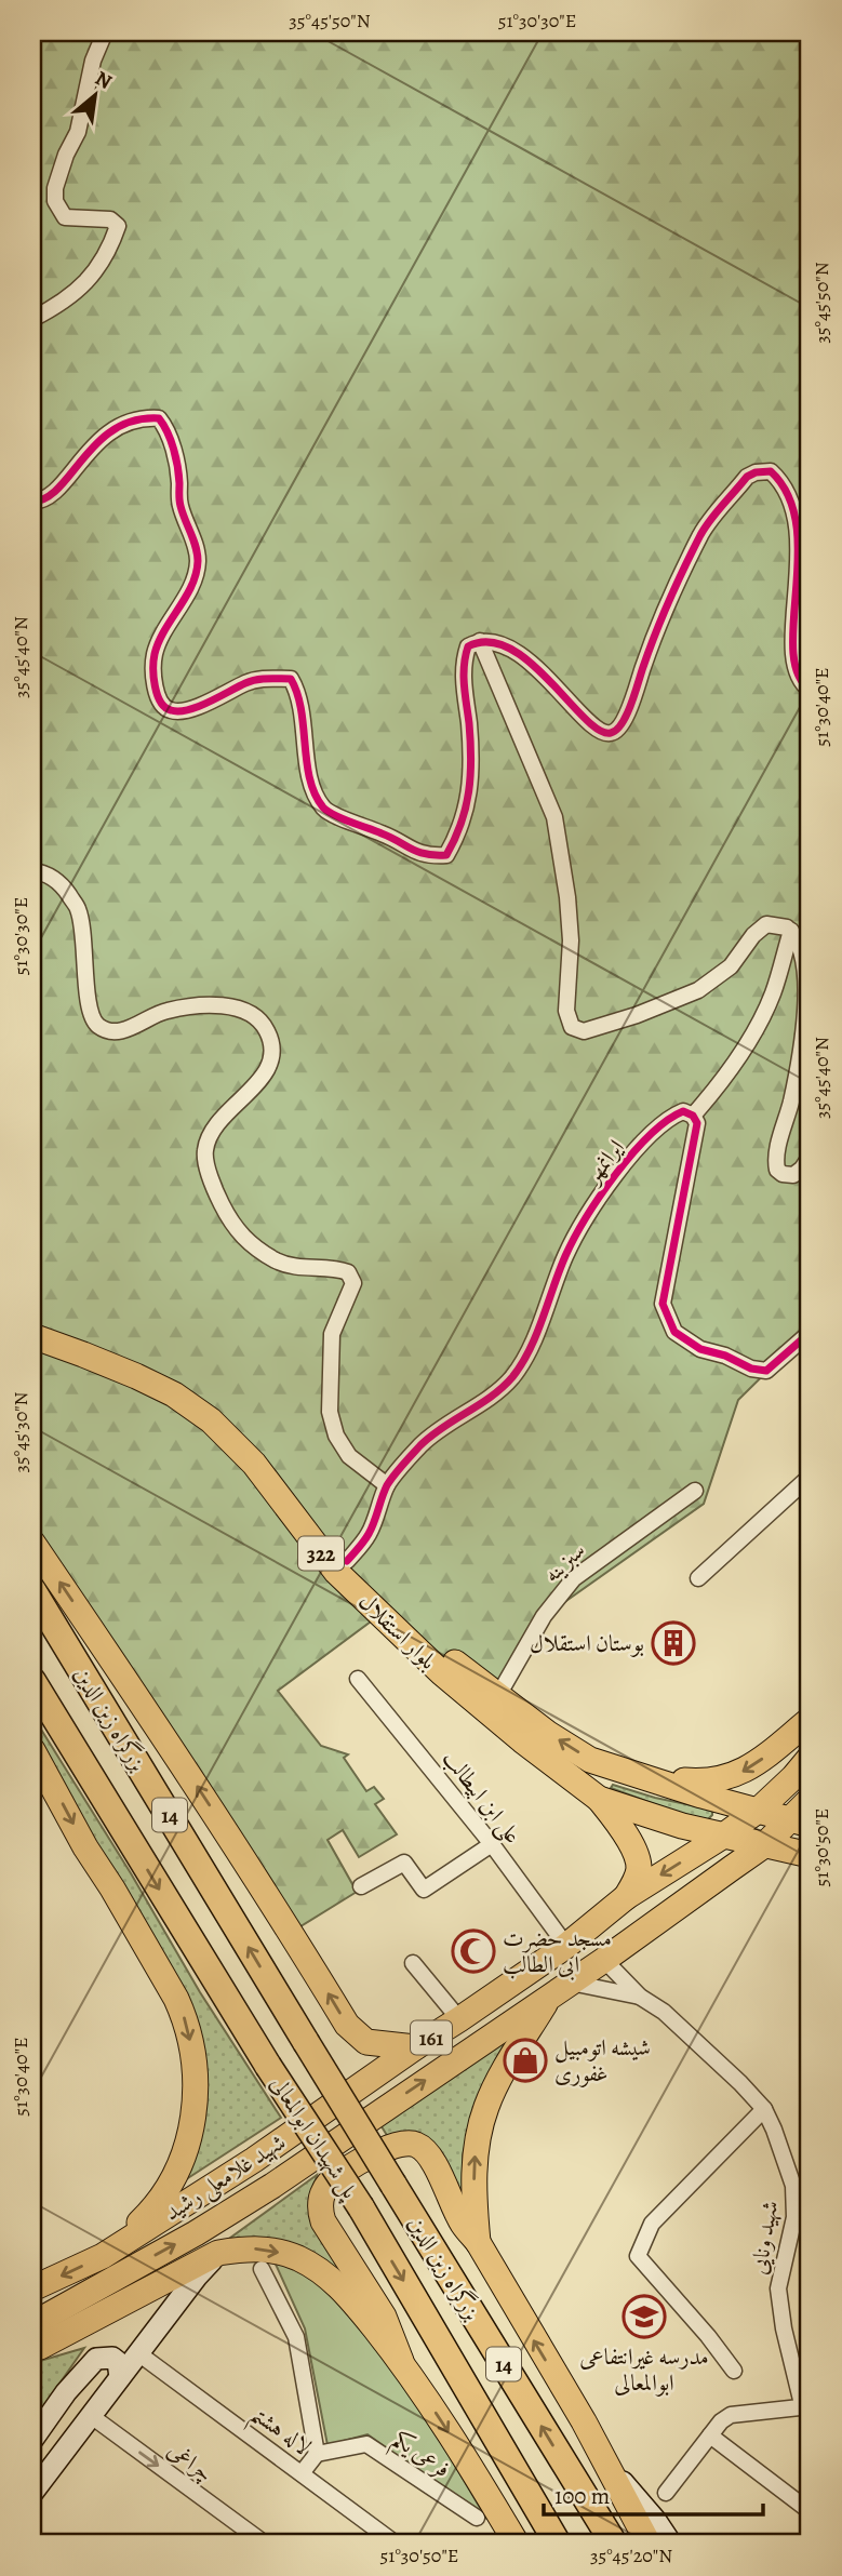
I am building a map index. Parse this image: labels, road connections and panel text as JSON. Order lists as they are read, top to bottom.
{
  "streets": {
    "highway": ["بزرگراه زین الدین", "14", "پل شهیدان ابوالمعالی"],
    "main road": [
      "322",
      "بلوار استقلال",
      "161",
      "شهید غلامعلی رشید"
    ],
    "street": [
      "ایرانمهر",
      "سبزینه",
      "علی ابن ابیطالب",
      "شهید ونایی",
      "لاله هشتم",
      "فرعی یکم",
      "چراغی"
    ]
  },
  "crossings": [
    ["ایرانمهر", "بلوار استقلال"],
    ["سبزینه", "بلوار استقلال"],
    ["بلوار استقلال", "شهید غلامعلی رشید"],
    ["بزرگراه زین الدین", "پل شهیدان ابوالمعالی"],
    ["علی ابن ابیطالب", "شهید غلامعلی رشید"],
    ["شهید غلامعلی رشید", "شهید ونایی"]
  ],
  "one_way": ["چراغی"],
  "places": {
    "building": ["بوستان استقلال"],
    "mosque": ["مسجد حضرت ابی الطالب"],
    "shop": ["شیشه اتومبیل غفوری"],
    "school or university": ["مدرسه غیرانتفاعی ابوالمعالی"]
  },
  "scale_bar": "100 m",
  "north": "top right",
  "coordinates": [
    "35°45'50\"N",
    "51°30'30\"E",
    "35°45'40\"N",
    "51°30'40\"E",
    "35°45'30\"N",
    "51°30'50\"E",
    "35°45'20\"N"
  ]
}
